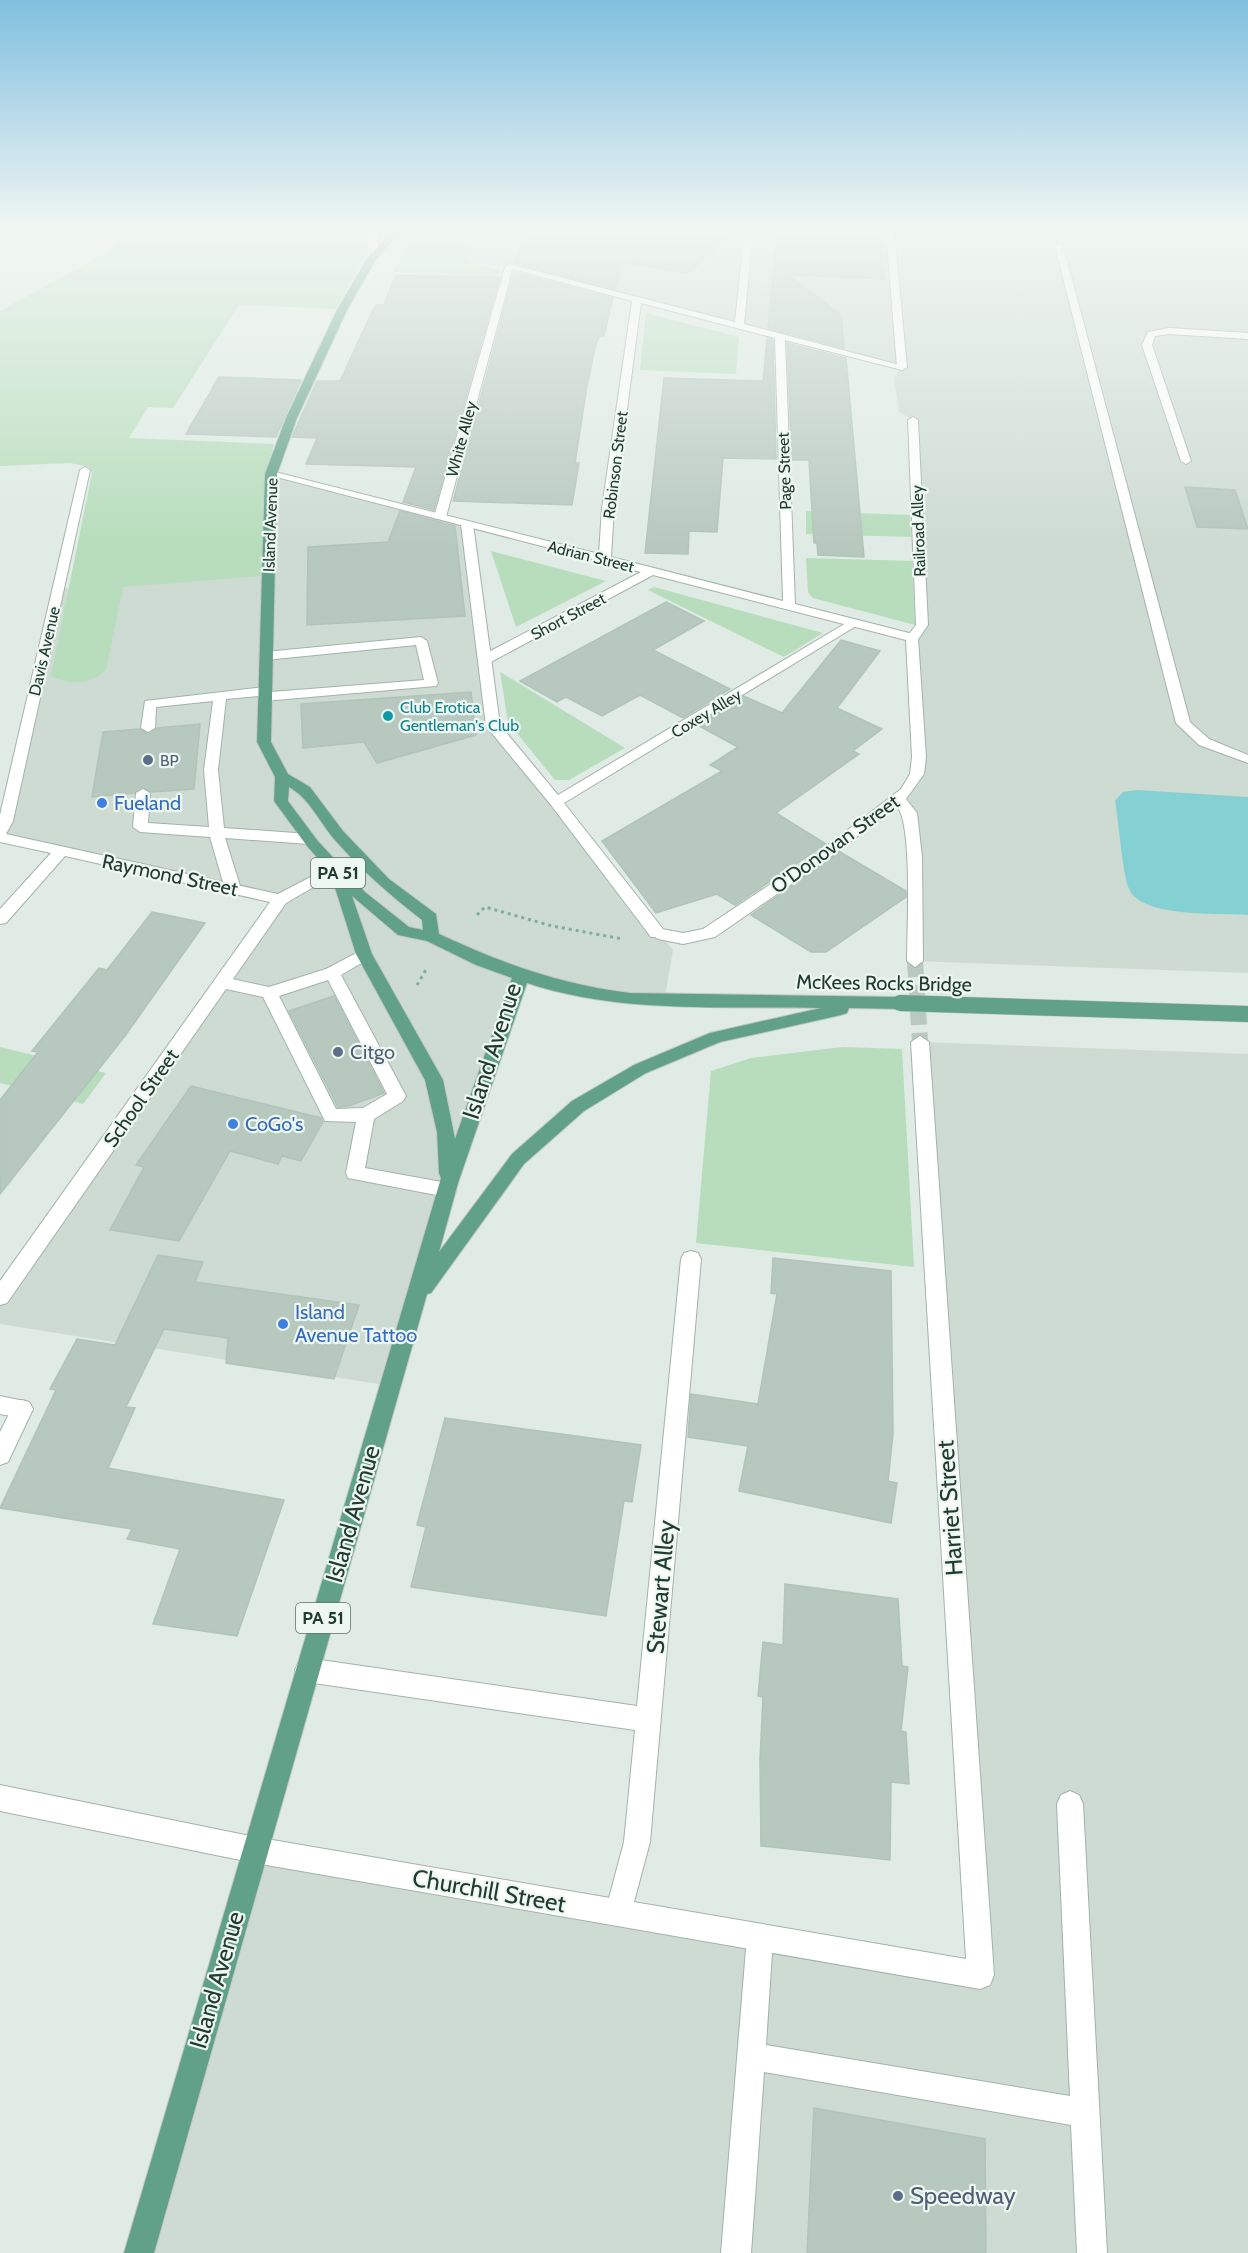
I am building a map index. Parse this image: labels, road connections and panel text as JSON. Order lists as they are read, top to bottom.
{
  "streets": {
    "main road": ["Island Avenue", "PA 51", "McKees Rocks Bridge"],
    "street": [
      "White Alley",
      "Robinson Street",
      "Page Street",
      "Railroad Alley",
      "Adrian Street",
      "Short Street",
      "Davis Avenue",
      "Coxey Alley",
      "O'Donovan Street",
      "Raymond Street",
      "School Street",
      "Harriet Street",
      "Stewart Alley",
      "Churchill Street"
    ]
  },
  "crossings": [
    ["White Alley", "Page Street"],
    ["White Alley", "Adrian Street"],
    ["Robinson Street", "Adrian Street"],
    ["Page Street", "Adrian Street"],
    ["Island Avenue", "Adrian Street"],
    ["Island Avenue", "PA 51"],
    ["Island Avenue", "McKees Rocks Bridge"],
    ["Island Avenue", "Churchill Street"],
    ["Railroad Alley", "Adrian Street"],
    ["Railroad Alley", "O'Donovan Street"],
    ["Adrian Street", "Short Street"],
    ["Adrian Street", "Coxey Alley"],
    ["Adrian Street", "O'Donovan Street"],
    ["Raymond Street", "School Street"],
    ["Harriet Street", "Churchill Street"],
    ["Stewart Alley", "Churchill Street"]
  ],
  "places": [
    "Club Erotica Gentleman's Club",
    "BP",
    "Fueland",
    "Citgo",
    "CoGo's",
    "Island Avenue Tattoo",
    "Speedway"
  ]
}
